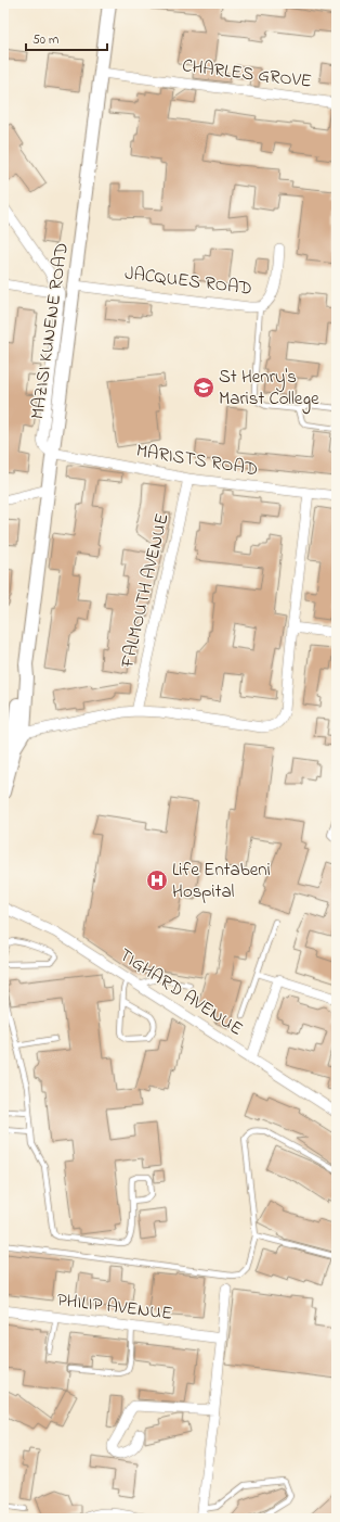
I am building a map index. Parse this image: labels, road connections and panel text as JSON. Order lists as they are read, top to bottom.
{
  "streets": {
    "street": [
      "CHARLES GROVE",
      "JACQUES ROAD",
      "MAZISI KUNENE ROAD",
      "MARISTS ROAD",
      "FALMOUTH AVENUE",
      "TIGHARD AVENUE",
      "PHILIP AVENUE"
    ]
  },
  "crossings": [
    ["CHARLES GROVE", "MAZISI KUNENE ROAD"],
    ["JACQUES ROAD", "MAZISI KUNENE ROAD"],
    ["MAZISI KUNENE ROAD", "MARISTS ROAD"],
    ["MARISTS ROAD", "FALMOUTH AVENUE"]
  ],
  "places": {
    "school or university": ["St Henry's Marist College"],
    "hospital": ["Life Entabeni Hospital"]
  },
  "scale_bar": "50 m"
}
